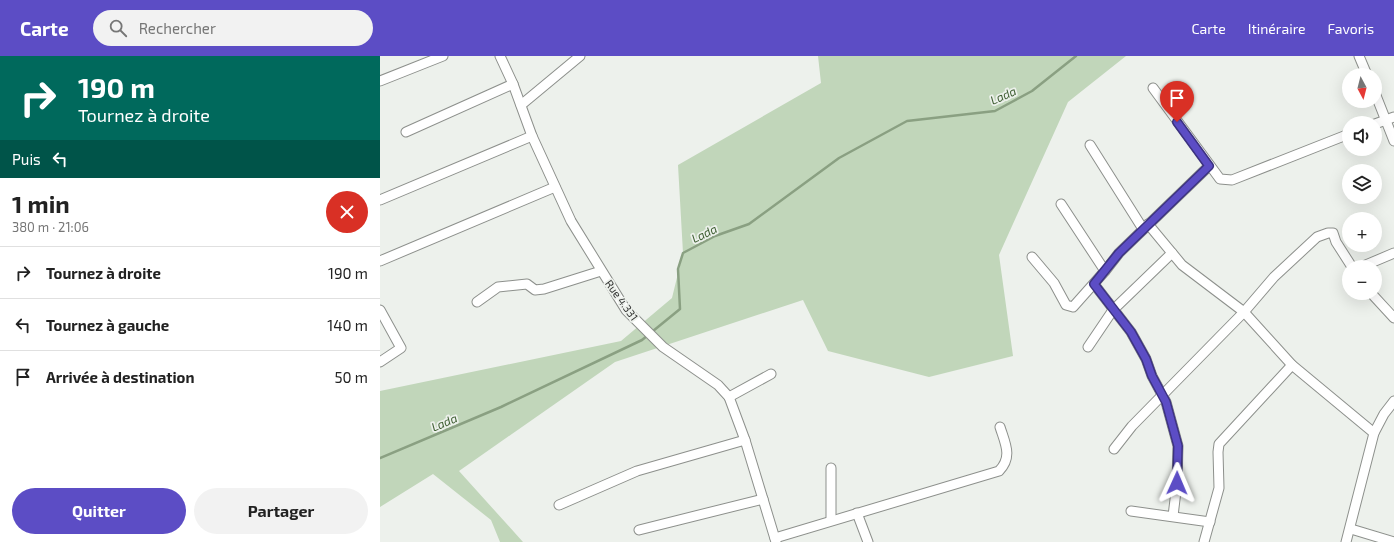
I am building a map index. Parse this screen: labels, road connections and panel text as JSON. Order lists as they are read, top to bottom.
{
  "streets": {
    "street": ["Rue 4.331"]
  },
  "water": ["Lada"],
  "north": "bottom",
  "page": {
    "header": "Carte",
    "search": "Rechercher",
    "nav": ["Carte", "Itinéraire", "Favoris"],
    "turn": ["190 m", "Tournez à droite"],
    "map_buttons": ["+", "−"],
    "then": "Puis",
    "heading": ["1 min", "380 m · 21:06"],
    "list": [
      {
        "name": "Tournez à droite",
        "value": "190 m"
      },
      {
        "name": "Tournez à gauche",
        "value": "140 m"
      },
      {
        "name": "Arrivée à destination",
        "value": "50 m"
      }
    ],
    "buttons": ["Quitter", "Partager"]
  }
}
